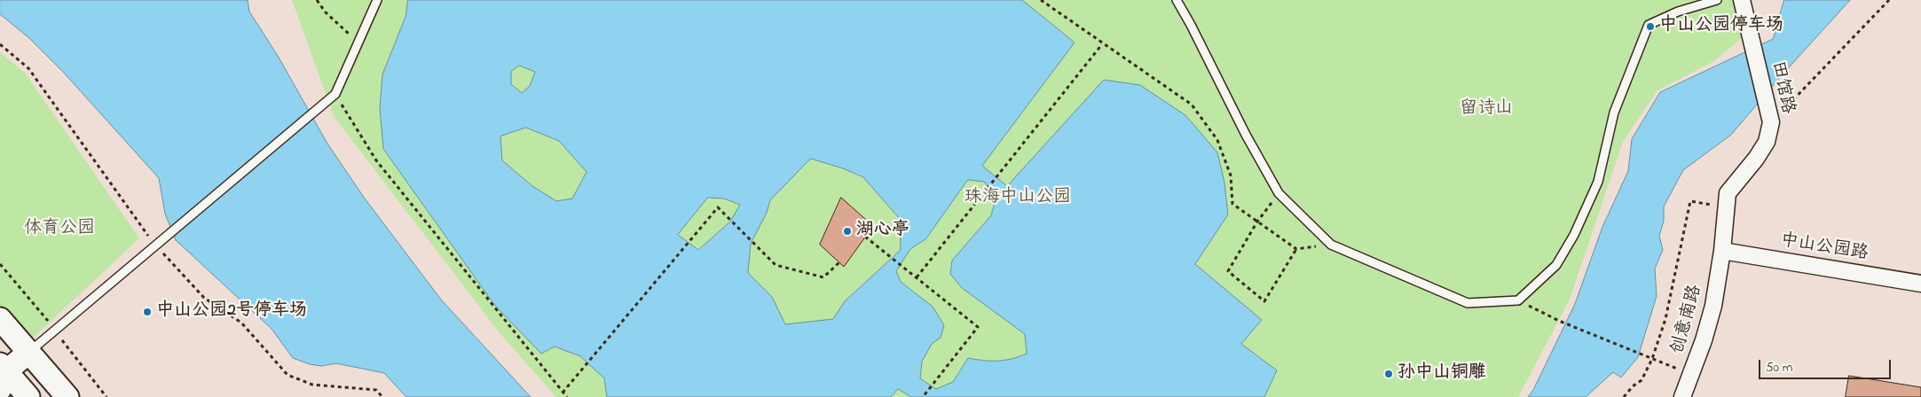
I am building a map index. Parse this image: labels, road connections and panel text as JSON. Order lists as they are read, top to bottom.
{
  "streets": {
    "street": ["田馆路", "中山公园路", "创意南路"]
  },
  "crossings": [
    ["田馆路", "中山公园路"],
    ["田馆路", "创意南路"],
    ["中山公园路", "创意南路"]
  ],
  "parks": ["留诗山", "珠海中山公园", "体育公园"],
  "places": [
    "中山公园停车场",
    "湖心亭",
    "中山公园2号停车场",
    "孙中山铜雕"
  ],
  "scale_bar": "50 m"
}
